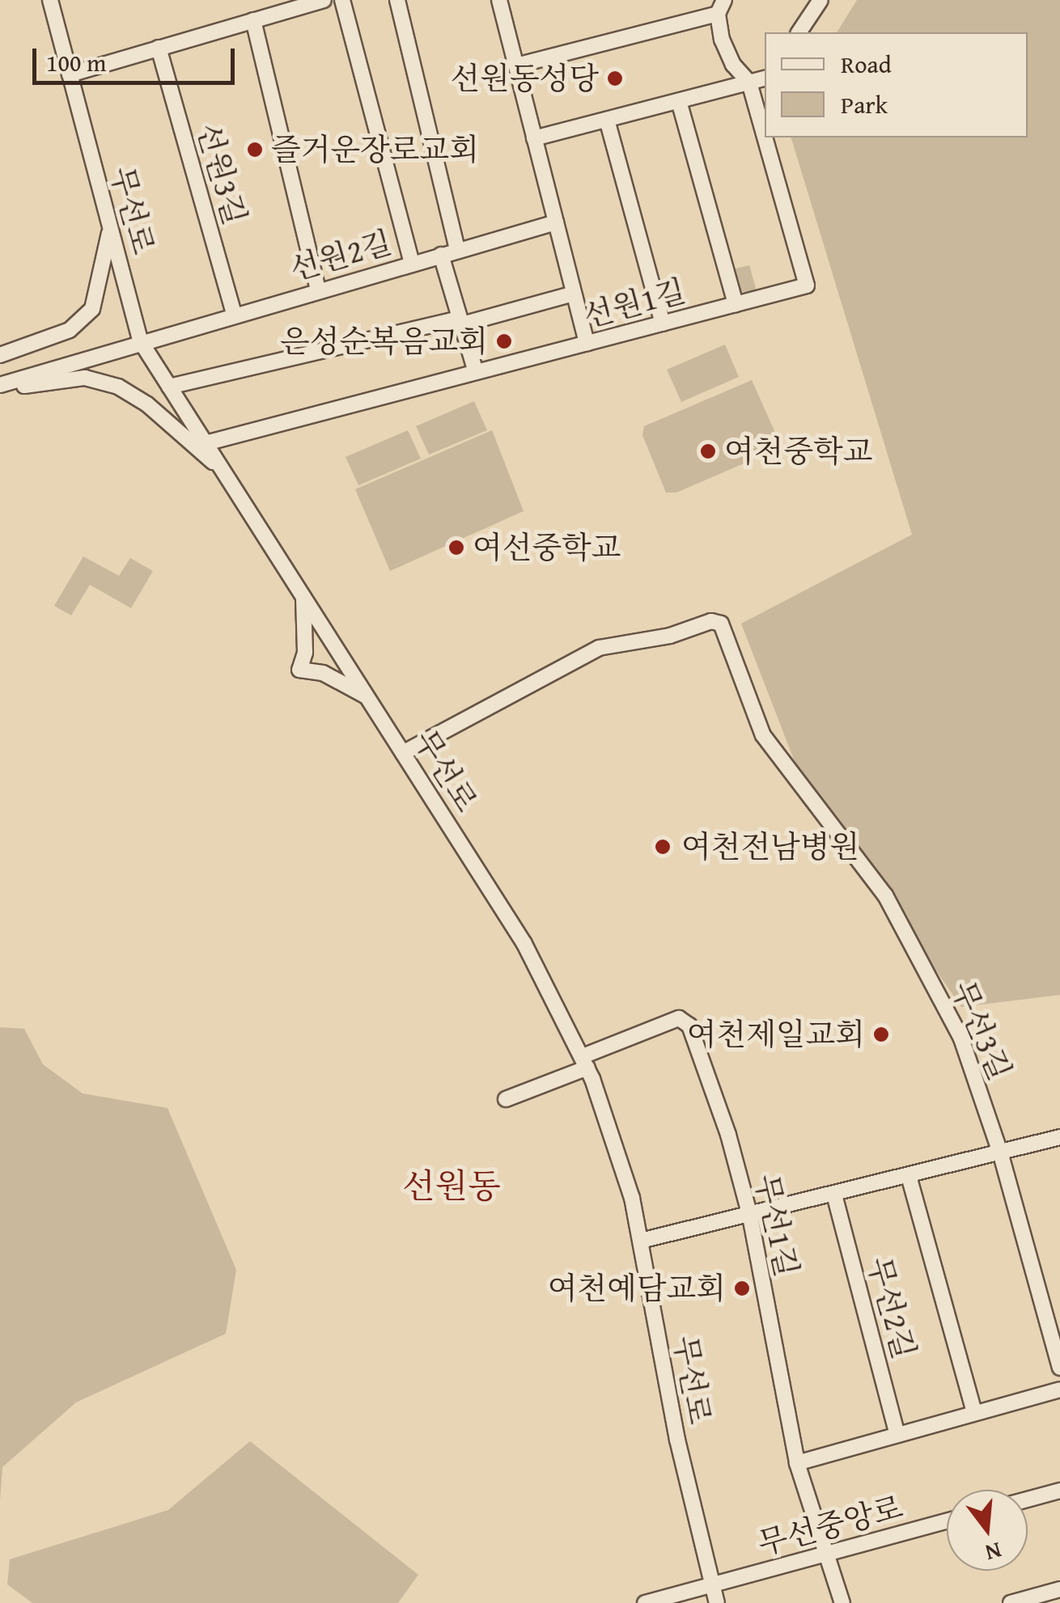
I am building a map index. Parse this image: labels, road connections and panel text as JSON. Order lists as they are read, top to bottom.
{
  "streets": {
    "street": [
      "선원3길",
      "무선로",
      "선원2길",
      "선원1길",
      "무선3길",
      "무선1길",
      "무선2길",
      "무선중앙로"
    ]
  },
  "crossings": [
    ["선원3길", "선원2길"],
    ["무선로", "선원2길"],
    ["무선로", "선원1길"],
    ["무선로", "무선3길"],
    ["무선로", "무선1길"],
    ["무선로", "무선중앙로"],
    ["무선1길", "무선중앙로"]
  ],
  "districts": ["선원동"],
  "places": [
    "선원동성당",
    "즐거운장로교회",
    "은성순복음교회",
    "여천중학교",
    "여선중학교",
    "여천전남병원",
    "여천제일교회",
    "여천예담교회"
  ],
  "legend": ["Road", "Park"],
  "scale_bar": "100 m",
  "north": "bottom"
}
